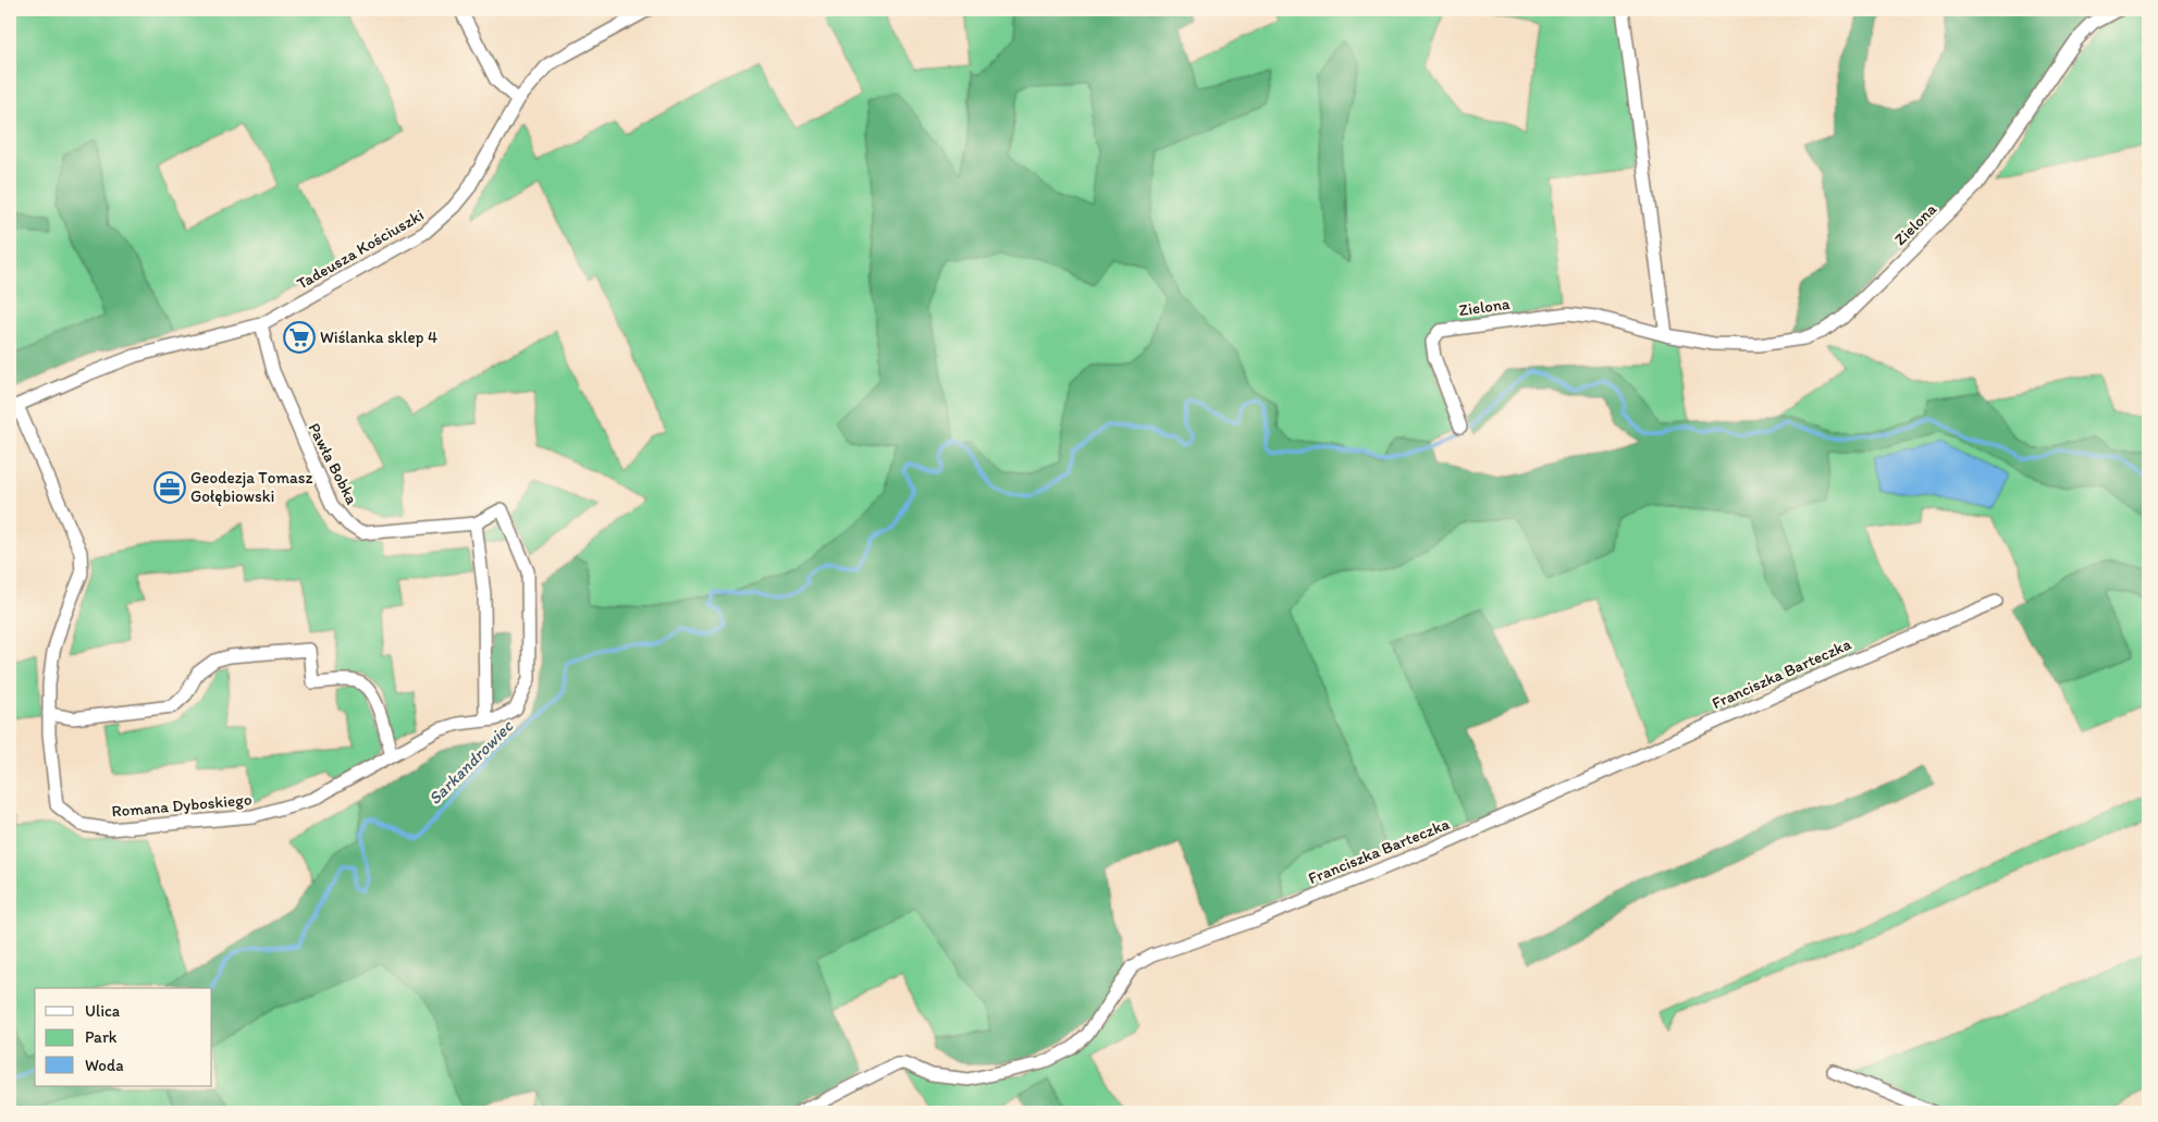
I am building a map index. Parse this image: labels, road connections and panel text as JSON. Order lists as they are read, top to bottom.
{
  "streets": {
    "street": [
      "Zielona",
      "Tadeusza Kościuszki",
      "Pawła Bobka",
      "Franciszka Barteczka",
      "Romana Dyboskiego"
    ]
  },
  "crossings": [
    ["Tadeusza Kościuszki", "Pawła Bobka"],
    ["Tadeusza Kościuszki", "Romana Dyboskiego"],
    ["Pawła Bobka", "Romana Dyboskiego"]
  ],
  "water": ["Sarkandrowiec"],
  "places": {
    "supermarket": ["Wiślanka sklep 4"],
    "office": ["Geodezja Tomasz Gołębiowski"]
  },
  "legend": ["Ulica", "Park", "Woda"]
}
